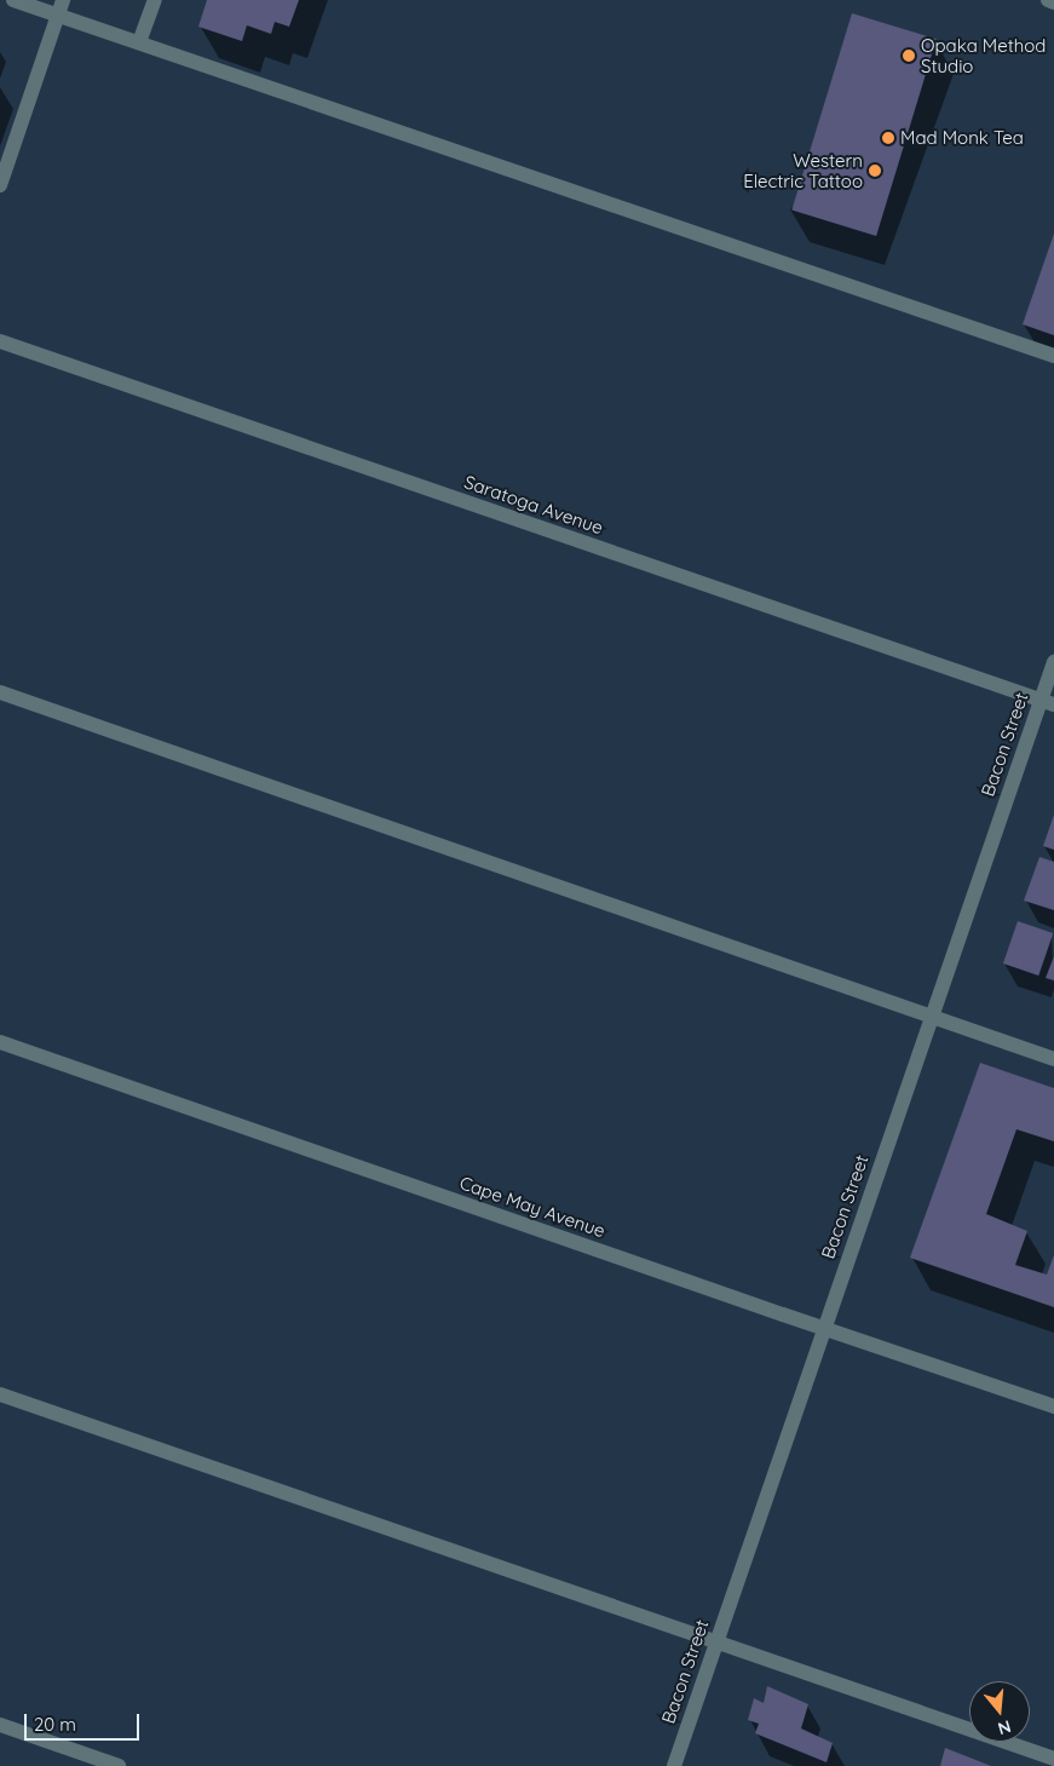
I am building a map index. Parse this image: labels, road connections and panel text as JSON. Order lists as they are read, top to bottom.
{
  "streets": {
    "street": ["Saratoga Avenue", "Bacon Street", "Cape May Avenue"]
  },
  "crossings": [
    ["Saratoga Avenue", "Bacon Street"],
    ["Bacon Street", "Cape May Avenue"]
  ],
  "places": ["Opaka Method Studio", "Mad Monk Tea", "Western Electric Tattoo"],
  "scale_bar": "20 m",
  "north": "bottom"
}
